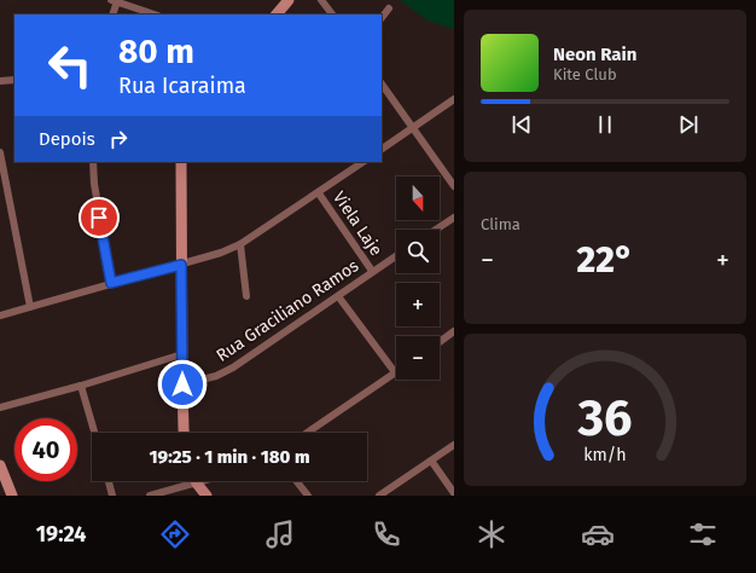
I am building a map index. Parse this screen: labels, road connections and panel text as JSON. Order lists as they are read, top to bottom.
{
  "streets": {
    "street": ["Viela Laje", "Rua Graciliano Ramos"]
  },
  "crossings": [
    ["Viela Laje", "Rua Graciliano Ramos"]
  ],
  "north": "bottom",
  "page": {
    "turn": ["80 m", "Rua Icaraima"],
    "song": ["Neon Rain", "Kite Club"],
    "then": "Depois",
    "tile": "Clima",
    "map_buttons": ["+", "−"],
    "heat": ["−", "22°", "+"],
    "limit": "40",
    "trip": "19:25 · 1 min · 180 m",
    "tabs": "19:24",
    "gauge": ["36", "km/h"]
  }
}
